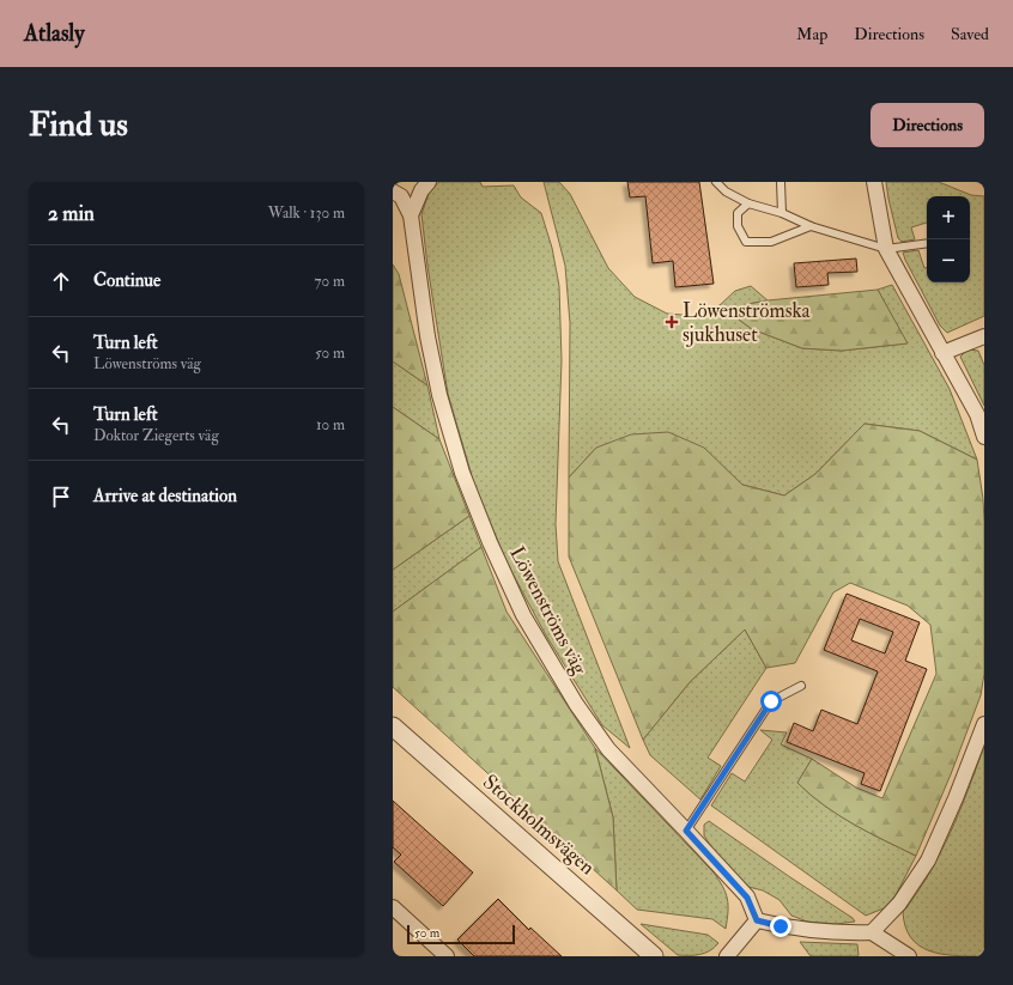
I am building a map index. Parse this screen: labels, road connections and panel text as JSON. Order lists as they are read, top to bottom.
{
  "streets": {
    "street": ["Löwenströms väg", "Stockholmsvägen"]
  },
  "places": {
    "health": ["Löwenströmska sjukhuset"]
  },
  "scale_bar": "50 m",
  "page": {
    "header": "Atlasly",
    "nav": ["Map", "Directions", "Saved"],
    "buttons": "Directions",
    "title": "Find us",
    "heading": ["2 min", "Walk · 130 m"],
    "map_buttons": ["+", "−"],
    "list": [
      ["Continue", "70 m"],
      ["Turn left", "Löwenströms väg", "50 m"],
      ["Turn left", "Doktor Ziegerts väg", "10 m"],
      "Arrive at destination"
    ],
    "scale": "50 m"
  }
}
